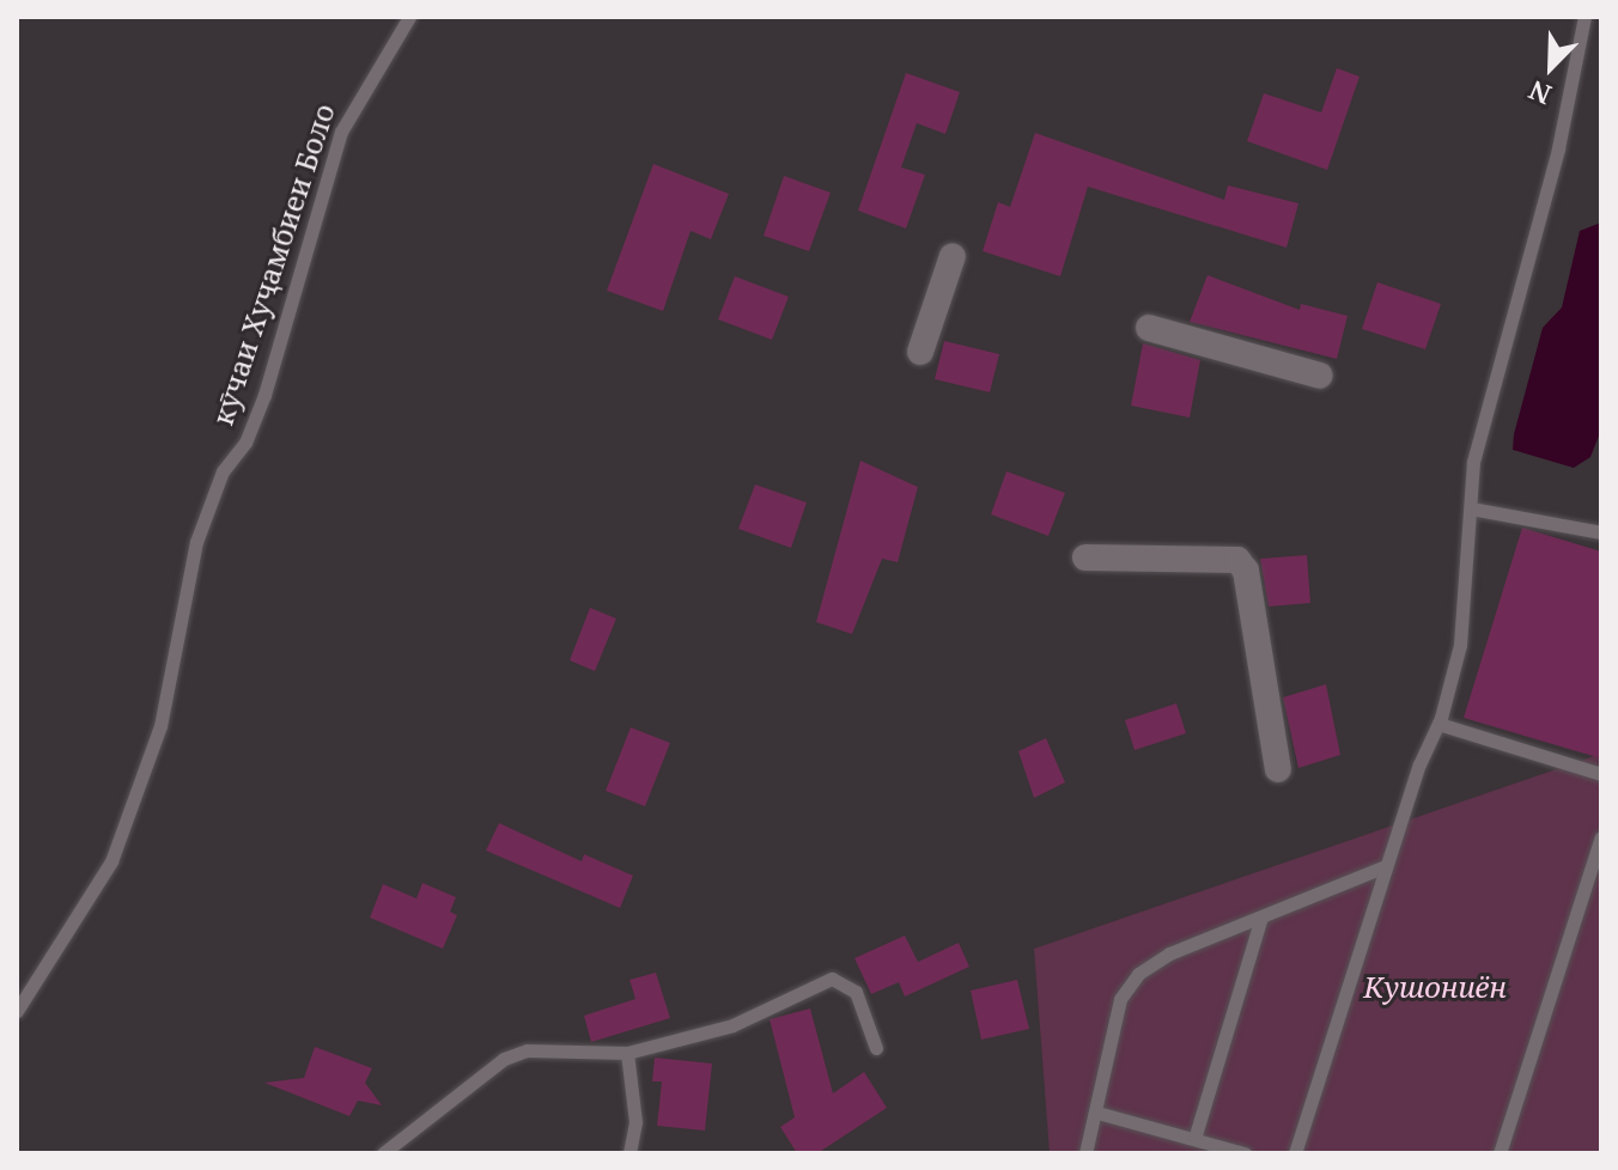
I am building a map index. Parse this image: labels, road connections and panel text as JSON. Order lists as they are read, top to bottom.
{
  "streets": {
    "lane": ["кӯчаи Хуҷамбиеи Боло"]
  },
  "parks": ["Кушониён"],
  "north": "bottom left"
}
